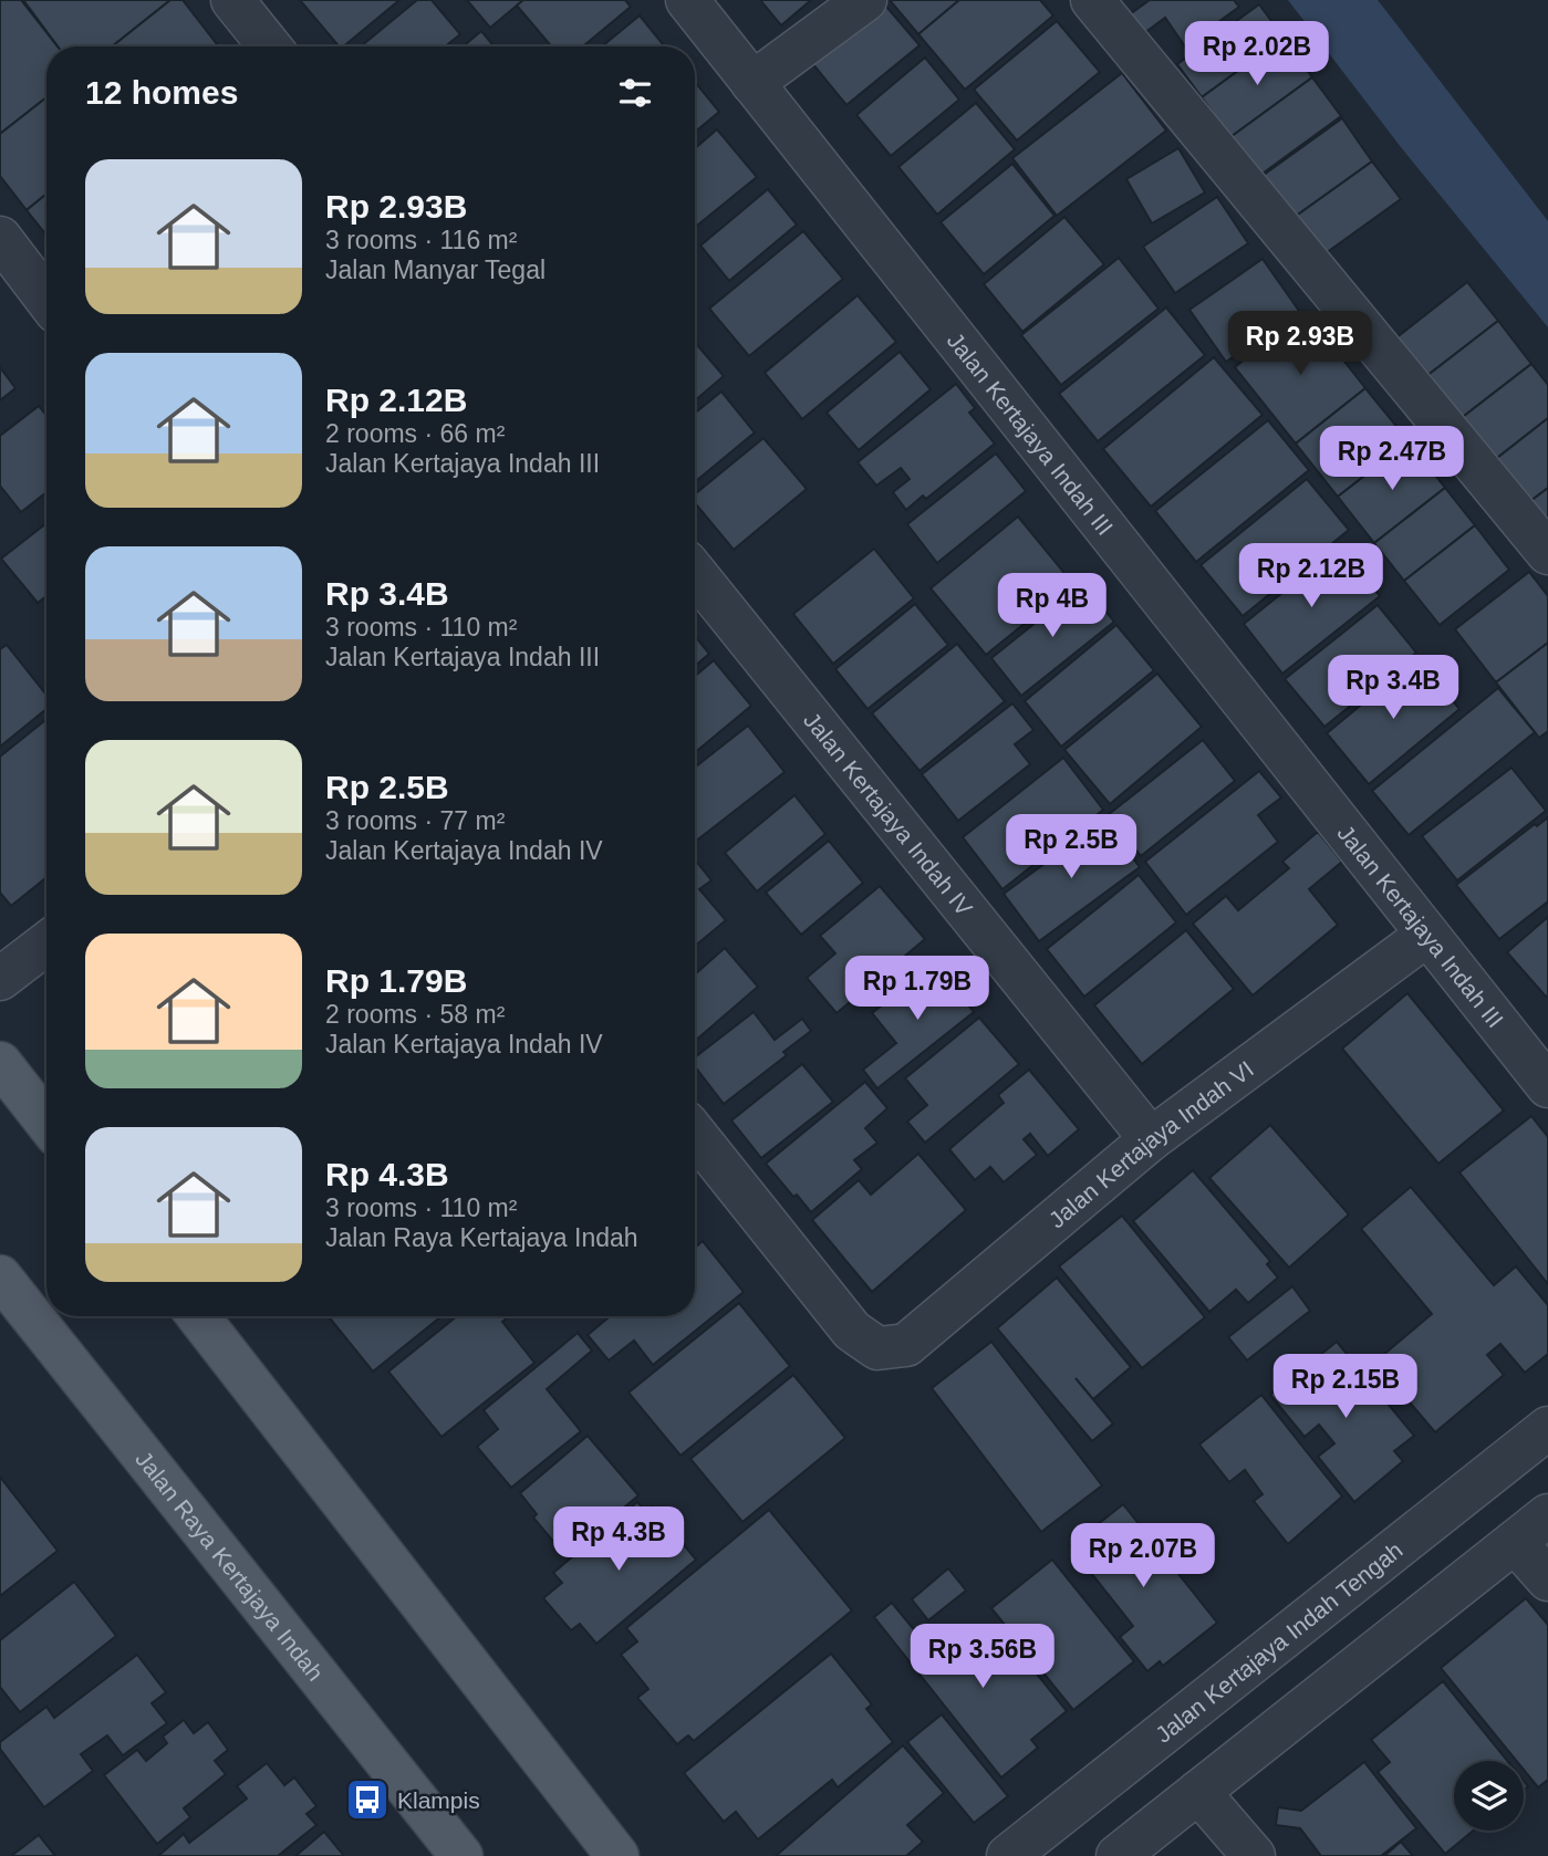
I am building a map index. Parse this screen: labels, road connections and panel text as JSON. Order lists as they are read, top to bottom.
{
  "streets": {
    "main road": ["Jalan Raya Kertajaya Indah"],
    "street": [
      "Jalan Kertajaya Indah III",
      "Jalan Kertajaya Indah IV",
      "Jalan Kertajaya Indah VI",
      "Jalan Kertajaya Indah Tengah"
    ]
  },
  "crossings": [
    ["Jalan Kertajaya Indah III", "Jalan Kertajaya Indah VI"],
    ["Jalan Kertajaya Indah IV", "Jalan Kertajaya Indah VI"]
  ],
  "places": {
    "bus stop": ["Klampis"]
  },
  "page": {
    "price": [
      "Rp 2.02B",
      "Rp 2.93B",
      "Rp 2.47B",
      "Rp 2.12B",
      "Rp 4B",
      "Rp 3.4B",
      "Rp 2.5B",
      "Rp 1.79B",
      "Rp 2.15B",
      "Rp 4.3B",
      "Rp 2.07B",
      "Rp 3.56B"
    ],
    "heading": "12 homes",
    "list": [
      {
        "name": "Rp 2.93B",
        "note": "3 rooms · 116 m² · Jalan Manyar Tegal"
      },
      {
        "name": "Rp 2.12B",
        "note": "2 rooms · 66 m² · Jalan Kertajaya Indah III"
      },
      {
        "name": "Rp 3.4B",
        "note": "3 rooms · 110 m² · Jalan Kertajaya Indah III"
      },
      {
        "name": "Rp 2.5B",
        "note": "3 rooms · 77 m² · Jalan Kertajaya Indah IV"
      },
      {
        "name": "Rp 1.79B",
        "note": "2 rooms · 58 m² · Jalan Kertajaya Indah IV"
      },
      {
        "name": "Rp 4.3B",
        "note": "3 rooms · 110 m² · Jalan Raya Kertajaya Indah"
      }
    ]
  }
}
